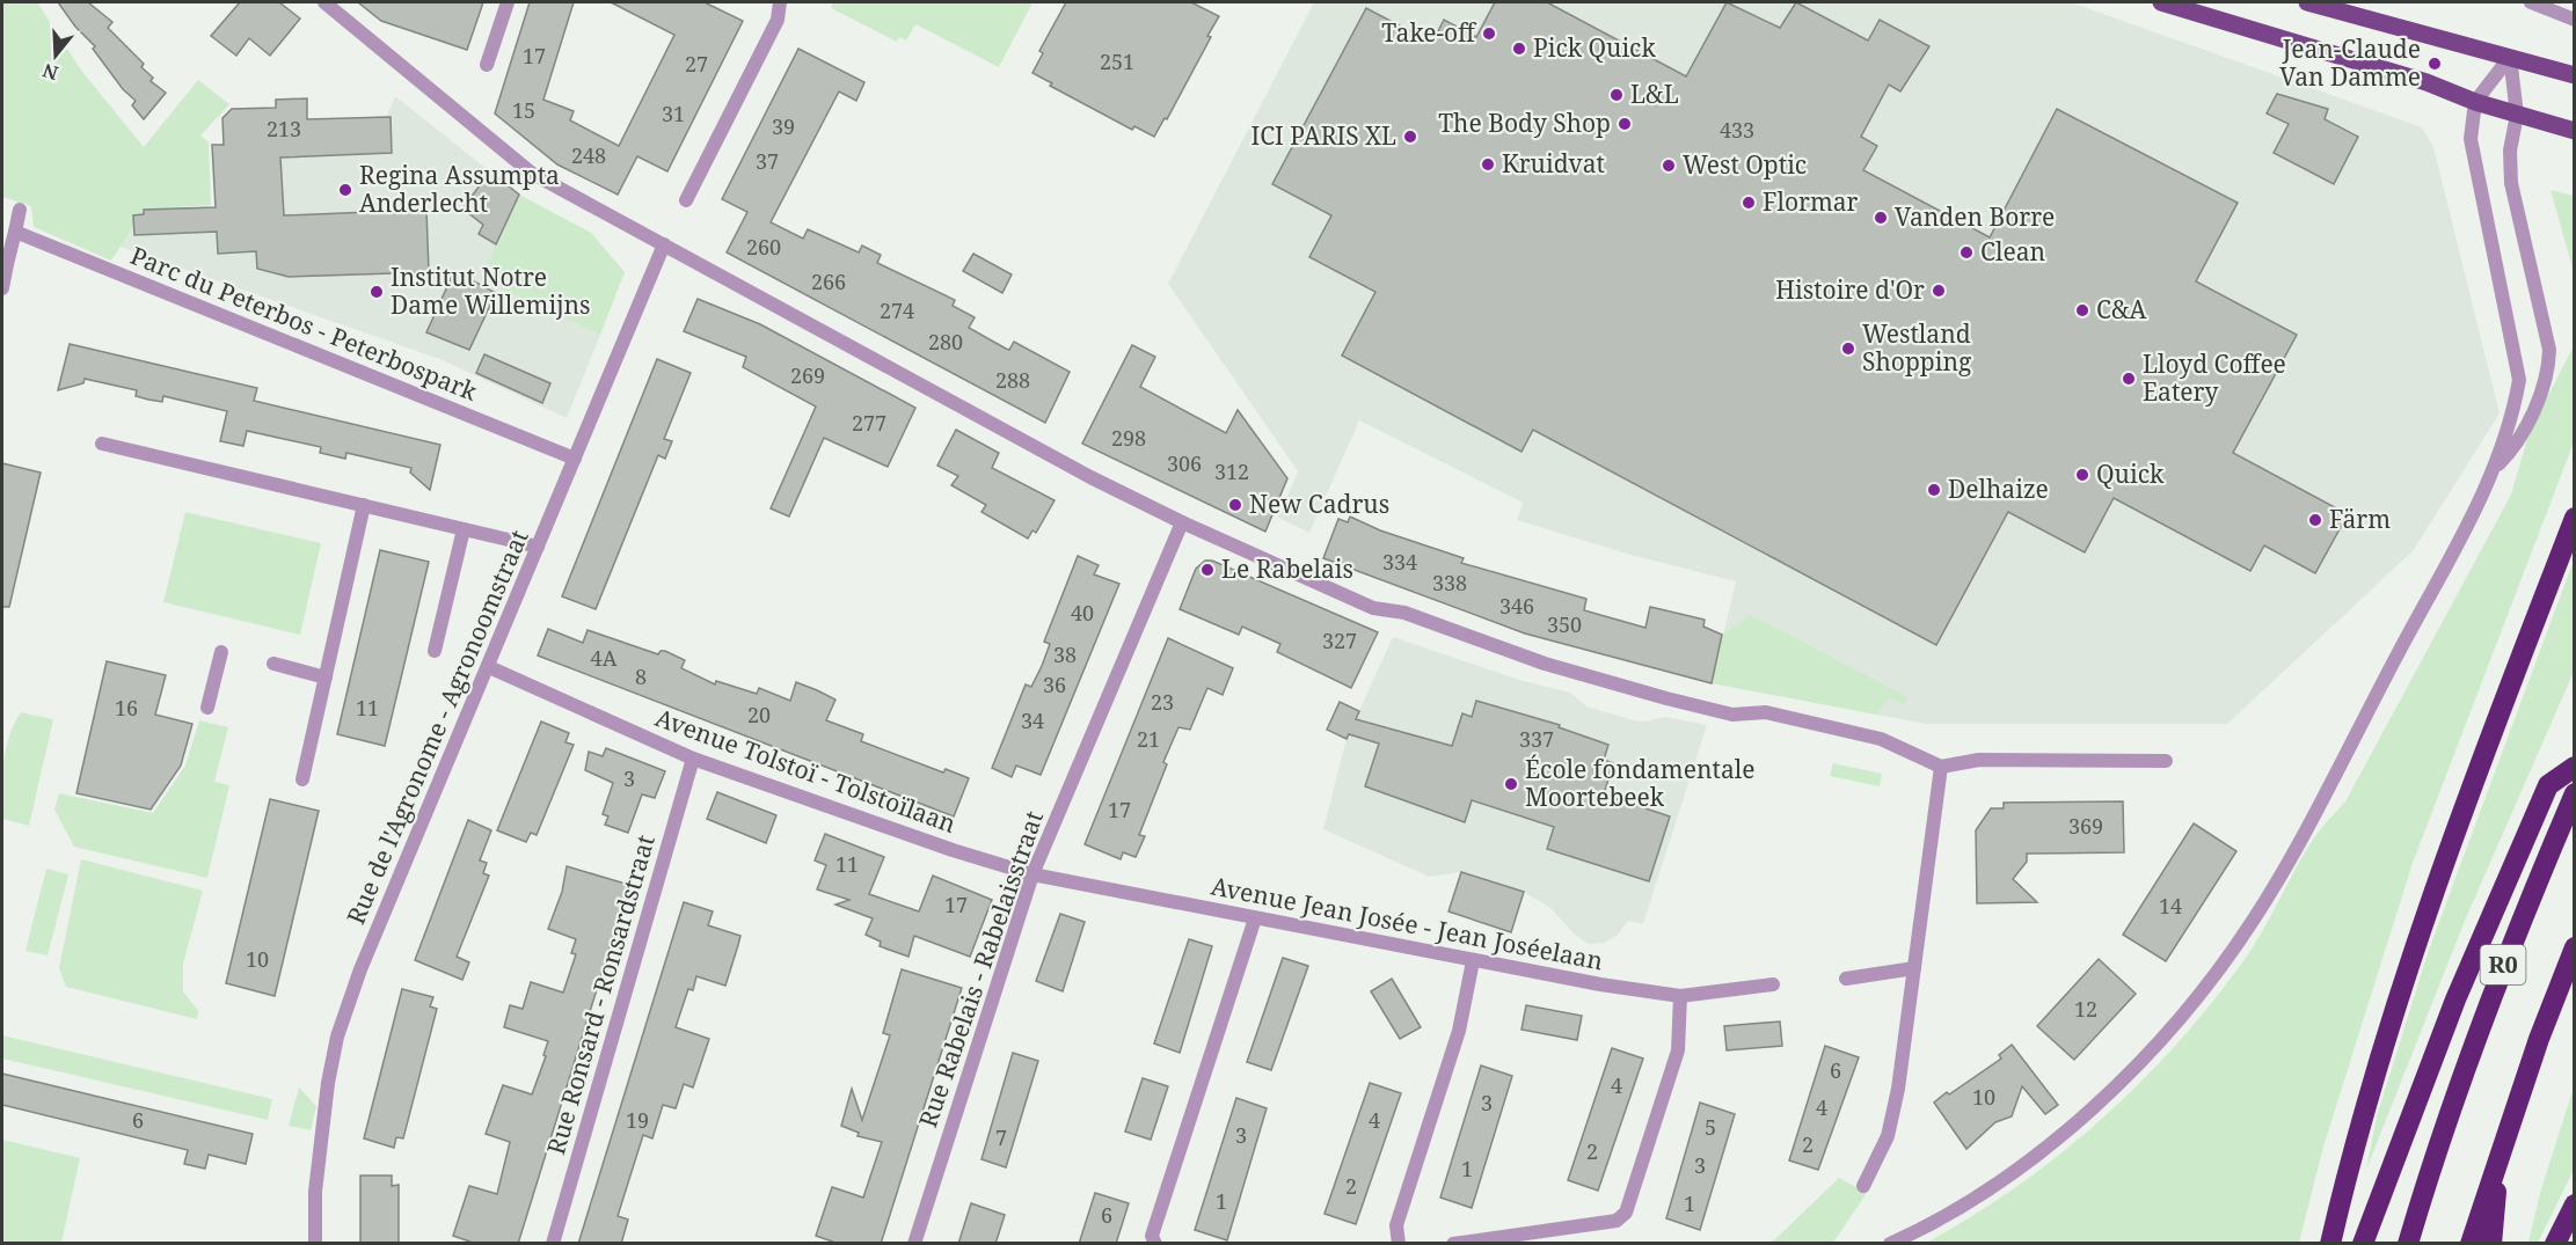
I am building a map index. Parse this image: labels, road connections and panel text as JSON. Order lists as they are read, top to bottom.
{
  "streets": {
    "highway": ["R0"],
    "street": [
      "Parc du Peterbos - Peterbospark",
      "Rue de l'Agronome - Agronoomstraat",
      "Avenue Tolstoï - Tolstoïlaan",
      "Avenue Jean Josée - Jean Joséelaan",
      "Rue Rabelais - Rabelaisstraat",
      "Rue Ronsard - Ronsardstraat"
    ]
  },
  "crossings": [
    ["Parc du Peterbos - Peterbospark", "Rue de l'Agronome - Agronoomstraat"],
    ["Rue de l'Agronome - Agronoomstraat", "Avenue Tolstoï - Tolstoïlaan"],
    ["Avenue Tolstoï - Tolstoïlaan", "Avenue Jean Josée - Jean Joséelaan"],
    ["Avenue Tolstoï - Tolstoïlaan", "Rue Rabelais - Rabelaisstraat"],
    ["Avenue Tolstoï - Tolstoïlaan", "Rue Ronsard - Ronsardstraat"],
    ["Avenue Jean Josée - Jean Joséelaan", "Rue Rabelais - Rabelaisstraat"]
  ],
  "places": [
    "Take-off",
    "Pick Quick",
    "Jean-Claude Van Damme",
    "L&L",
    "The Body Shop",
    "ICI PARIS XL",
    "Kruidvat",
    "West Optic",
    "Regina Assumpta Anderlecht",
    "Flormar",
    "Vanden Borre",
    "Clean",
    "Histoire d'Or",
    "Institut Notre Dame Willemijns",
    "C&A",
    "Westland Shopping",
    "Lloyd Coffee Eatery",
    "Quick",
    "Delhaize",
    "New Cadrus",
    "Färm",
    "Le Rabelais",
    "École fondamentale Moortebeek"
  ],
  "house_numbers": [
    "17",
    "251",
    "27",
    "15",
    "31",
    "39",
    "213",
    "433",
    "248",
    "37",
    "260",
    "266",
    "274",
    "280",
    "269",
    "288",
    "277",
    "298",
    "306",
    "312",
    "334",
    "338",
    "346",
    "40",
    "350",
    "327",
    "38",
    "4A",
    "8",
    "36",
    "23",
    "16",
    "11",
    "20",
    "34",
    "21",
    "337",
    "3",
    "17",
    "369",
    "11",
    "17",
    "14",
    "10",
    "12",
    "6",
    "4",
    "10",
    "3",
    "4",
    "6",
    "19",
    "4",
    "5",
    "3",
    "7",
    "2",
    "2",
    "3",
    "1",
    "2",
    "1",
    "1",
    "6"
  ],
  "north": "bottom"
}
